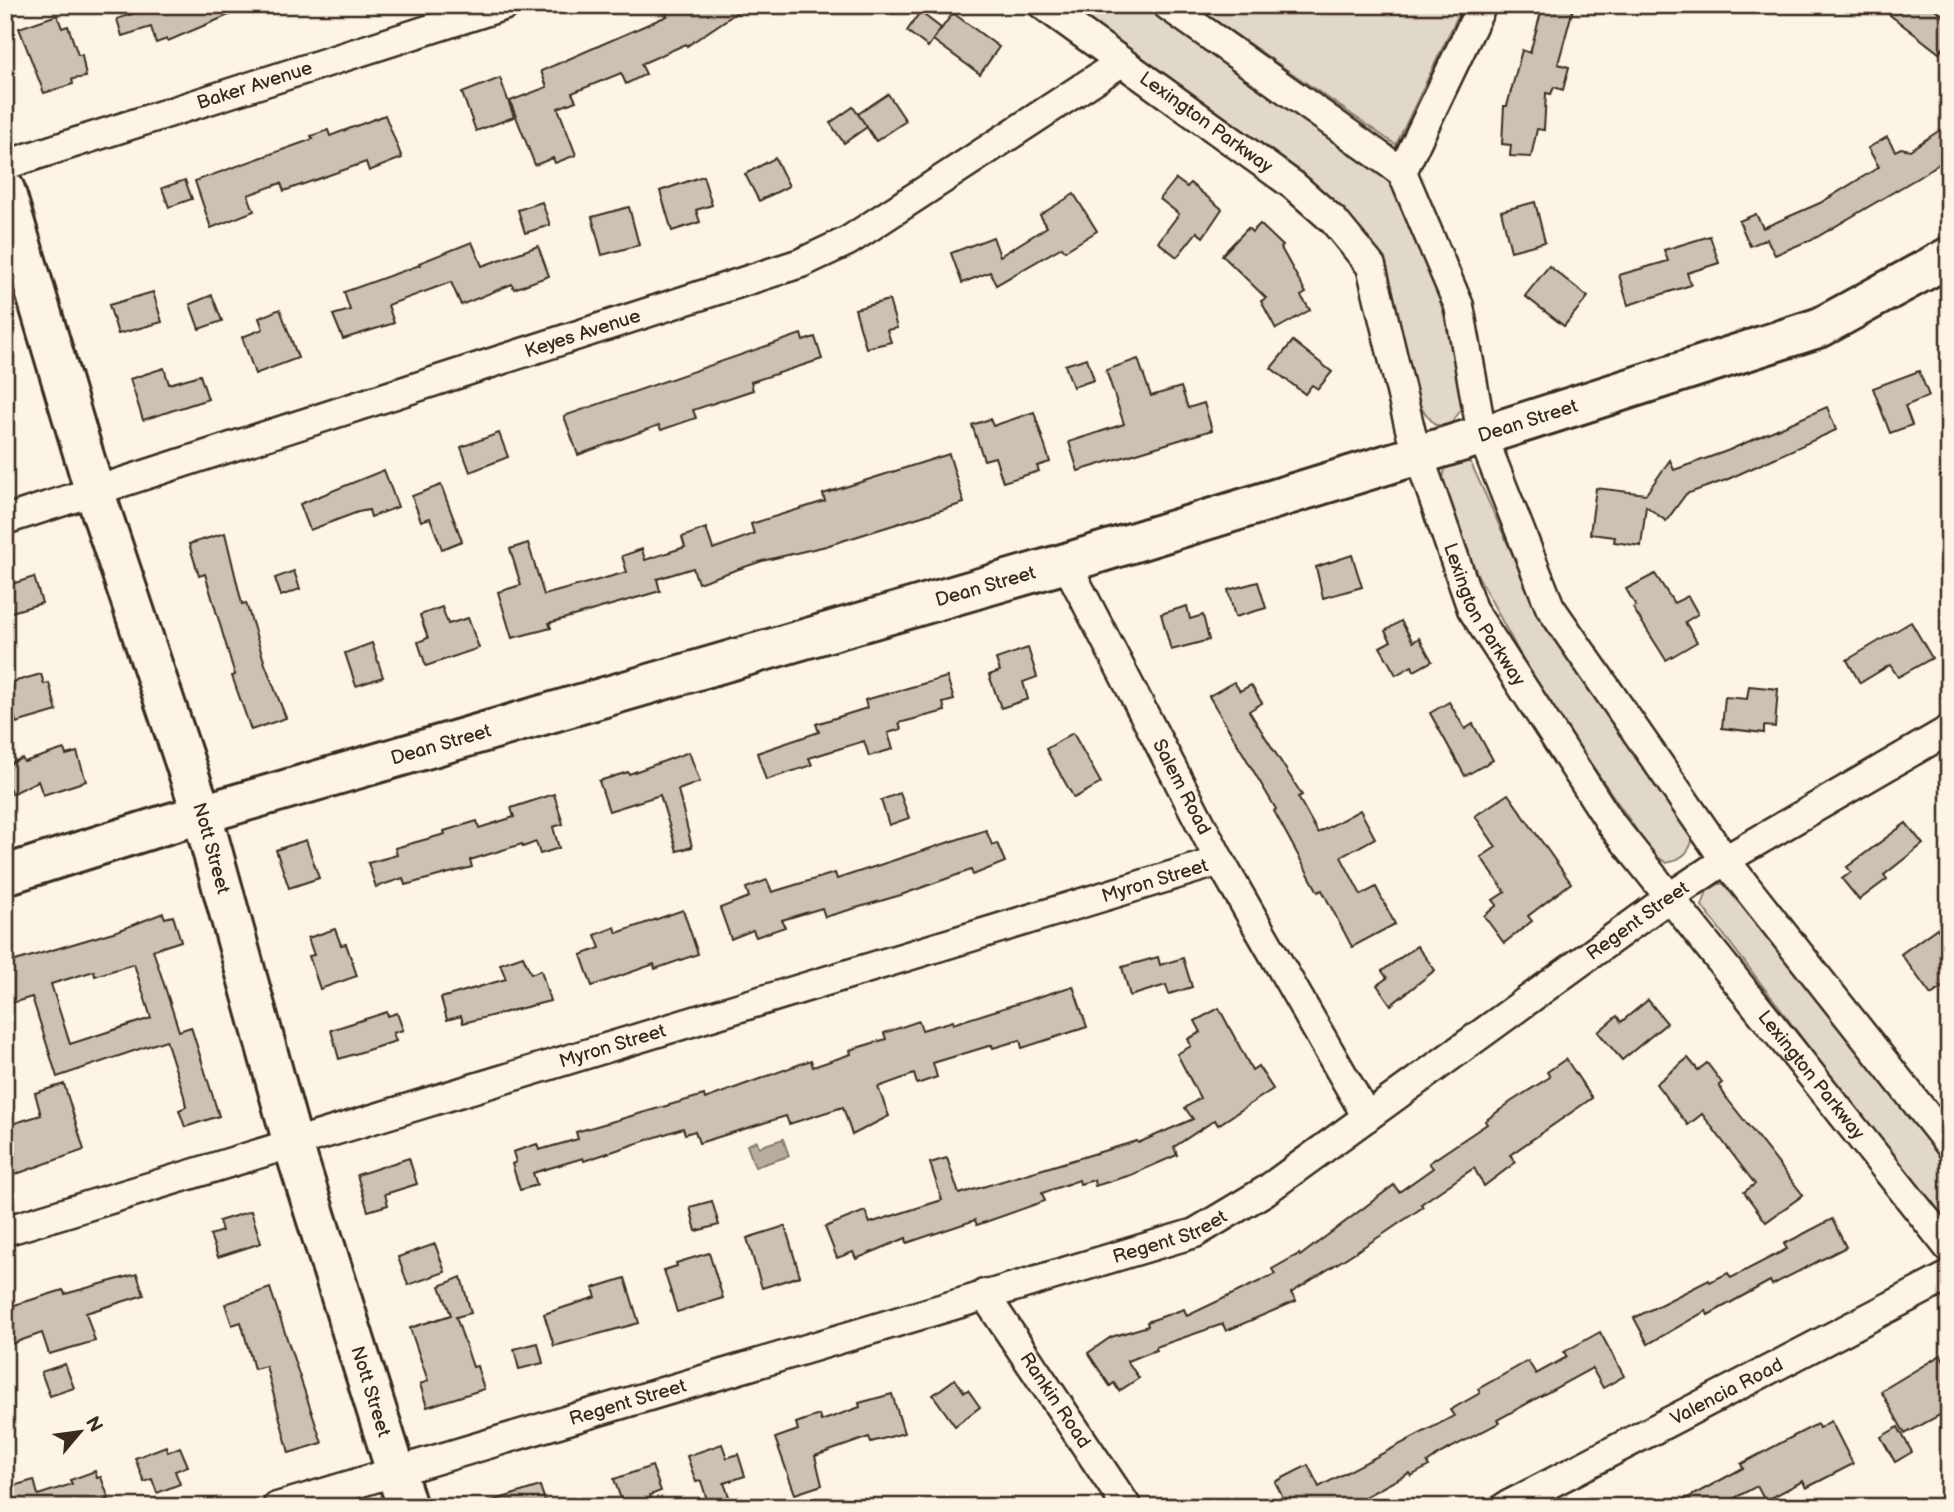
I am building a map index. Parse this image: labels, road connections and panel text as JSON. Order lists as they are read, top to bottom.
{
  "streets": {
    "street": [
      "Baker Avenue",
      "Lexington Parkway",
      "Keyes Avenue",
      "Dean Street",
      "Salem Road",
      "Nott Street",
      "Myron Street",
      "Regent Street",
      "Valencia Road",
      "Rankin Road"
    ]
  },
  "crossings": [
    ["Lexington Parkway", "Keyes Avenue"],
    ["Lexington Parkway", "Dean Street"],
    ["Lexington Parkway", "Regent Street"],
    ["Keyes Avenue", "Nott Street"],
    ["Dean Street", "Salem Road"],
    ["Dean Street", "Nott Street"],
    ["Salem Road", "Myron Street"],
    ["Salem Road", "Regent Street"],
    ["Nott Street", "Myron Street"],
    ["Nott Street", "Regent Street"],
    ["Regent Street", "Rankin Road"]
  ],
  "north": "top right"
}
